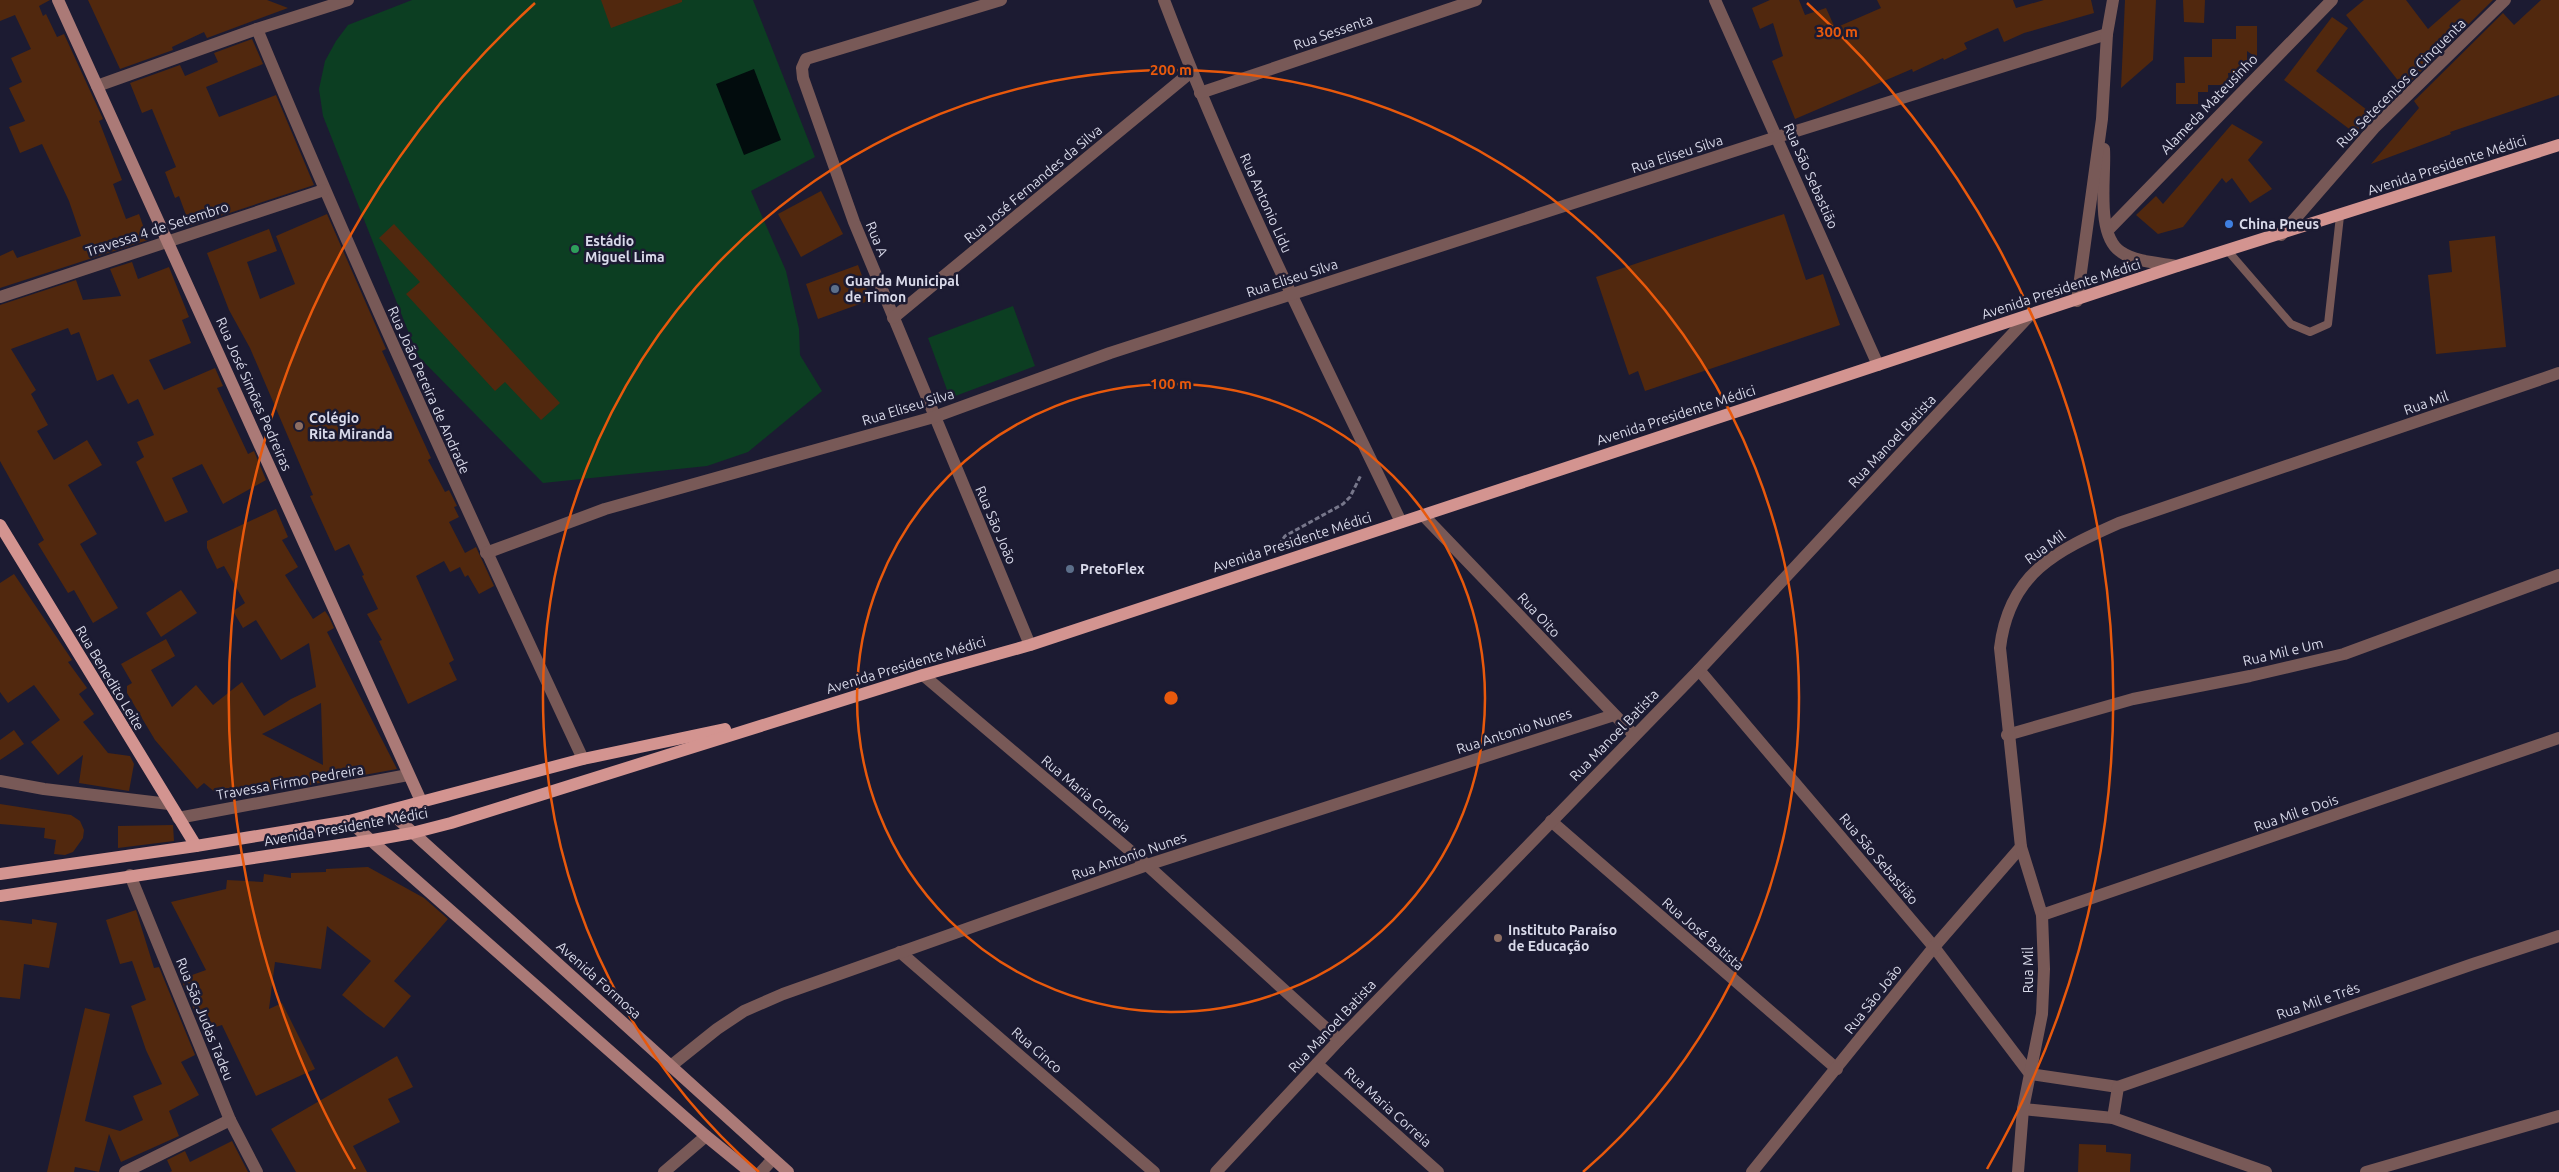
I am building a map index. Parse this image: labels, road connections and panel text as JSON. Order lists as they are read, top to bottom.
{
  "streets": {
    "main road": [
      "Avenida Presidente Médici",
      "Rua José Simões Pedreiras",
      "Rua Benedito Leite",
      "Avenida Formosa"
    ],
    "street": [
      "Rua Sessenta",
      "Rua Setecentos e Cinquenta",
      "Alameda Mateusinho",
      "Rua Eliseu Silva",
      "Rua São Sebastião",
      "Rua José Fernandes da Silva",
      "Rua Antonio Lidu",
      "Travessa 4 de Setembro",
      "Rua A",
      "Rua João Pereira de Andrade",
      "Rua Mil",
      "Rua Manoel Batista",
      "Rua São João",
      "Rua Oito",
      "Rua Mil e Um",
      "Rua Antonio Nunes",
      "Travessa Firmo Pedreira",
      "Rua Maria Correia",
      "Rua Mil e Dois",
      "Rua José Batista",
      "Rua Mil e Três",
      "Rua São Judas Tadeu",
      "Rua Cinco"
    ]
  },
  "crossings": [
    ["Rua Sessenta", "Rua Antonio Lidu"],
    ["Rua Setecentos e Cinquenta", "Avenida Presidente Médici"],
    ["Rua Eliseu Silva", "Rua São Sebastião"],
    ["Rua Eliseu Silva", "Rua Antonio Lidu"],
    ["Rua Eliseu Silva", "Rua A"],
    ["Rua Eliseu Silva", "Rua João Pereira de Andrade"],
    ["Rua Eliseu Silva", "Rua São João"],
    ["Avenida Presidente Médici", "Rua São Sebastião"],
    ["Avenida Presidente Médici", "Rua Antonio Lidu"],
    ["Avenida Presidente Médici", "Rua João Pereira de Andrade"],
    ["Avenida Presidente Médici", "Rua José Simões Pedreiras"],
    ["Avenida Presidente Médici", "Rua Manoel Batista"],
    ["Avenida Presidente Médici", "Rua São João"],
    ["Avenida Presidente Médici", "Rua Oito"],
    ["Avenida Presidente Médici", "Rua Benedito Leite"],
    ["Avenida Presidente Médici", "Rua Maria Correia"],
    ["Avenida Presidente Médici", "Avenida Formosa"],
    ["Avenida Presidente Médici", "Rua São Judas Tadeu"],
    ["Rua São Sebastião", "Rua Mil"],
    ["Rua São Sebastião", "Rua Manoel Batista"],
    ["Rua São Sebastião", "Rua São João"],
    ["Rua José Fernandes da Silva", "Rua Antonio Lidu"],
    ["Rua José Fernandes da Silva", "Rua A"],
    ["Travessa 4 de Setembro", "Rua João Pereira de Andrade"],
    ["Travessa 4 de Setembro", "Rua José Simões Pedreiras"],
    ["Rua A", "Rua São João"],
    ["Rua José Simões Pedreiras", "Travessa Firmo Pedreira"],
    ["Rua Mil", "Rua São João"],
    ["Rua Mil", "Rua Mil e Um"],
    ["Rua Mil", "Rua Mil e Dois"],
    ["Rua Manoel Batista", "Rua Oito"],
    ["Rua Manoel Batista", "Rua Maria Correia"],
    ["Rua Manoel Batista", "Rua José Batista"],
    ["Rua São João", "Rua José Batista"],
    ["Rua Oito", "Rua Antonio Nunes"],
    ["Rua Benedito Leite", "Travessa Firmo Pedreira"],
    ["Rua Antonio Nunes", "Rua Maria Correia"],
    ["Rua Antonio Nunes", "Avenida Formosa"],
    ["Rua Antonio Nunes", "Rua Cinco"]
  ],
  "places": [
    "China Pneus",
    "Estádio Miguel Lima",
    "Guarda Municipal de Timon",
    "Colégio Rita Miranda",
    "PretoFlex",
    "Instituto Paraíso de Educação"
  ],
  "rings": ["300 m", "200 m", "100 m"]
}
